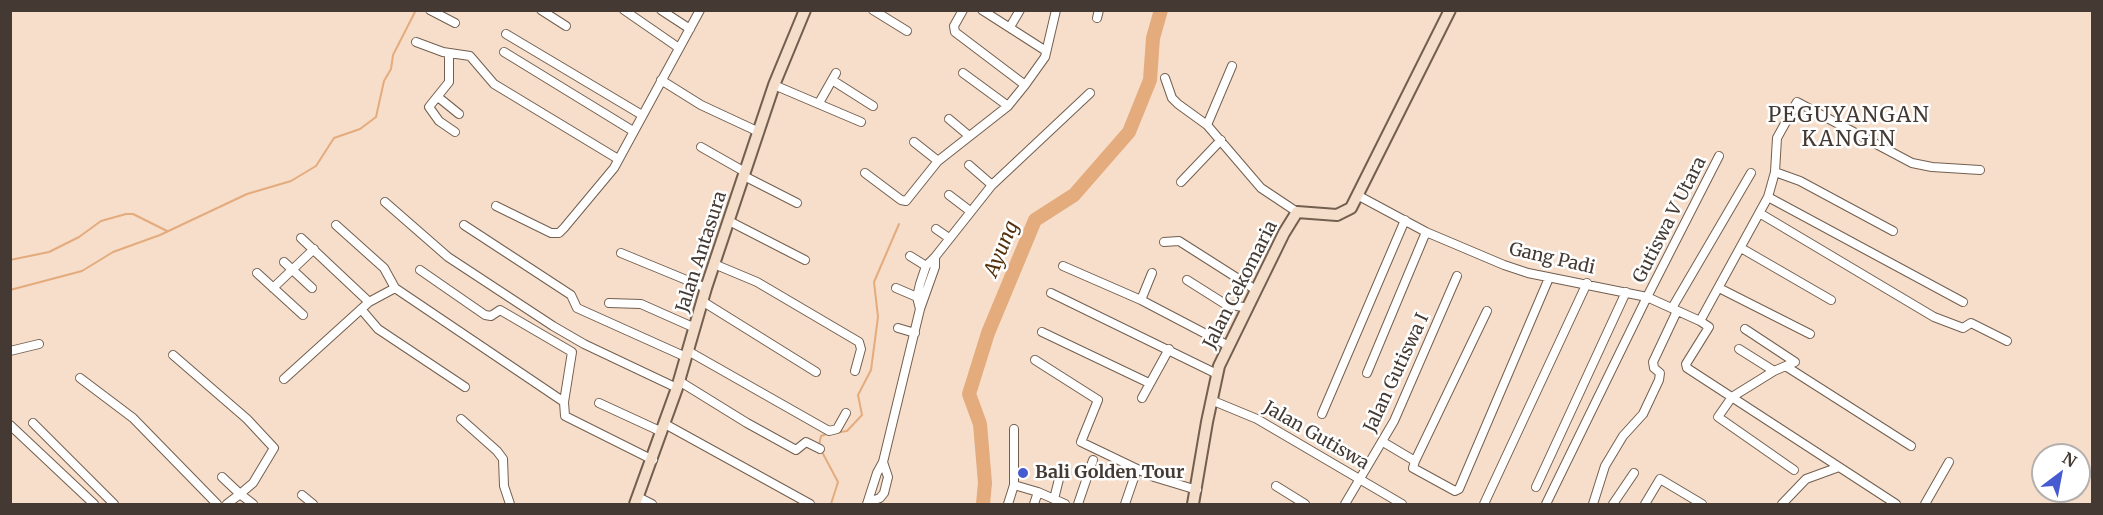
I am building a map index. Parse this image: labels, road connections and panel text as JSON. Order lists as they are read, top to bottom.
{
  "streets": {
    "street": [
      "Gutiswa V Utara",
      "Jalan Antasura",
      "Gang Padi",
      "Jalan Cekomaria",
      "Jalan Gutiswa I",
      "Jalan Gutiswa"
    ]
  },
  "crossings": [
    ["Gutiswa V Utara", "Gang Padi"],
    ["Gang Padi", "Jalan Cekomaria"],
    ["Jalan Cekomaria", "Jalan Gutiswa"],
    ["Jalan Gutiswa I", "Jalan Gutiswa"]
  ],
  "districts": ["PEGUYANGAN KANGIN"],
  "water": ["Ayung"],
  "places": ["Bali Golden Tour"],
  "north": "top right"
}
